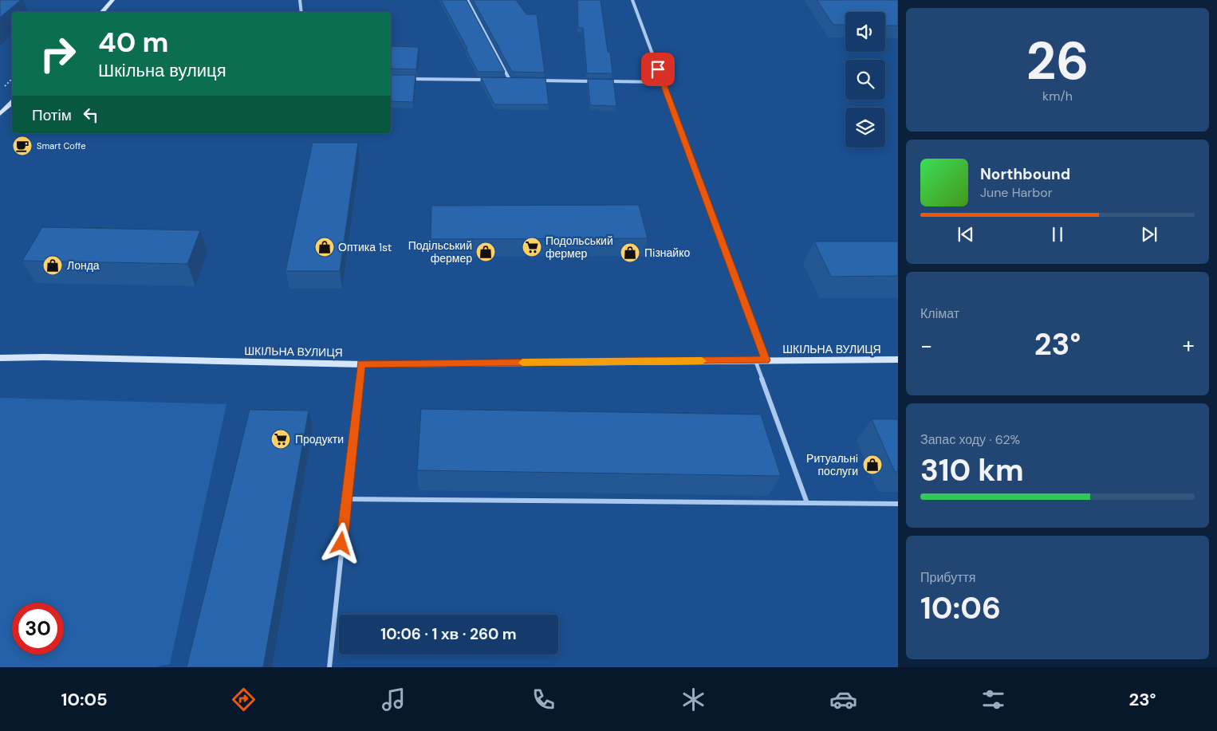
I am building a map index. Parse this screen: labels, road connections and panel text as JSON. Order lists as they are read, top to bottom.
{
  "streets": {
    "main road": ["ШКІЛЬНА ВУЛИЦЯ"]
  },
  "places": {
    "cafe": ["Smart Coffe"],
    "shop": [
      "Оптика 1st",
      "Подільський фермер",
      "Пiзнайко",
      "Лонда",
      "Ритуальнi послуги"
    ],
    "supermarket": ["Подольський фермер", "Продукти"]
  },
  "page": {
    "tile": [
      ["26", "km/h"],
      "Клімат",
      ["Запас ходу · 62%", "310 km"],
      ["Прибуття", "10:06"]
    ],
    "turn": ["40 m", "Шкільна вулиця"],
    "then": "Потім",
    "song": ["Northbound", "June Harbor"],
    "heat": ["−", "23°", "+"],
    "limit": "30",
    "trip": "10:06 · 1 хв · 260 m",
    "tabs": ["10:05", "23°"]
  }
}
